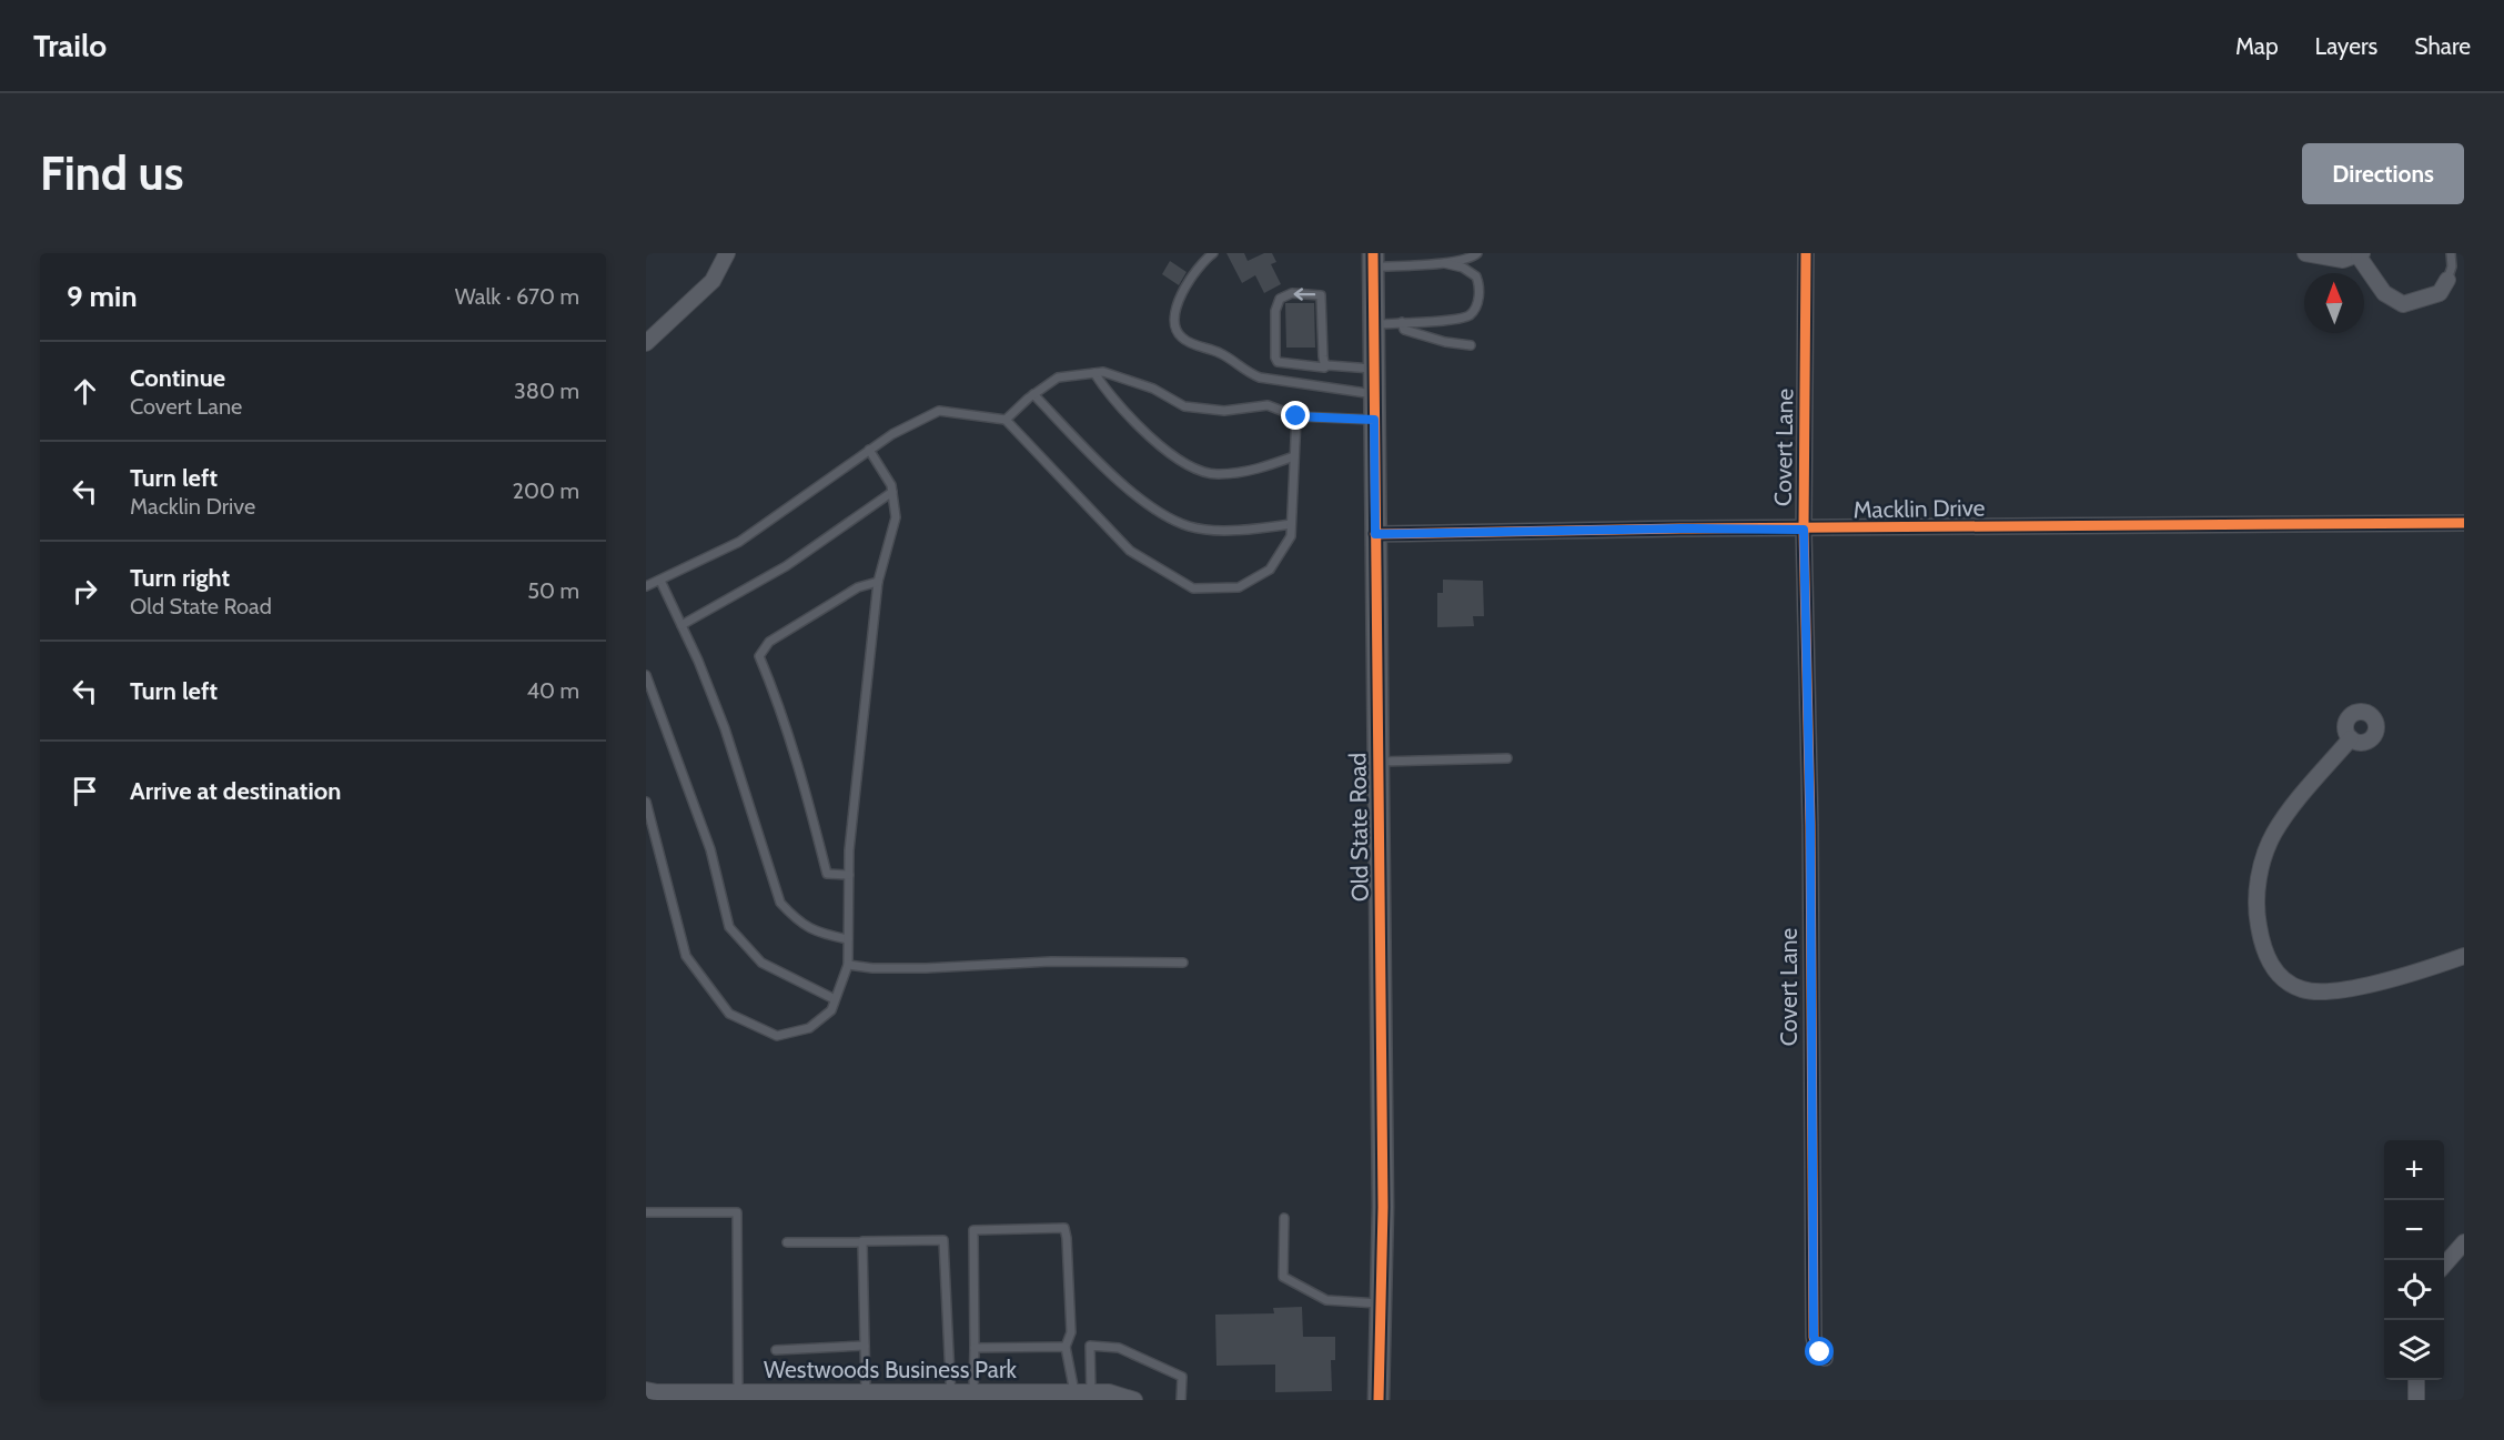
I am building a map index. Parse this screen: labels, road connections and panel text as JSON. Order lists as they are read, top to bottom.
{
  "streets": {
    "street": [
      "Covert Lane",
      "Macklin Drive",
      "Old State Road",
      "Westwoods Business Park"
    ]
  },
  "crossings": [
    ["Covert Lane", "Macklin Drive"],
    ["Macklin Drive", "Old State Road"]
  ],
  "north": "top",
  "page": {
    "header": "Trailo",
    "nav": ["Map", "Layers", "Share"],
    "buttons": "Directions",
    "title": "Find us",
    "heading": ["9 min", "Walk · 670 m"],
    "list": [
      ["Continue", "Covert Lane", "380 m"],
      ["Turn left", "Macklin Drive", "200 m"],
      ["Turn right", "Old State Road", "50 m"],
      ["Turn left", "40 m"],
      "Arrive at destination"
    ],
    "map_buttons": ["+", "−"]
  }
}
